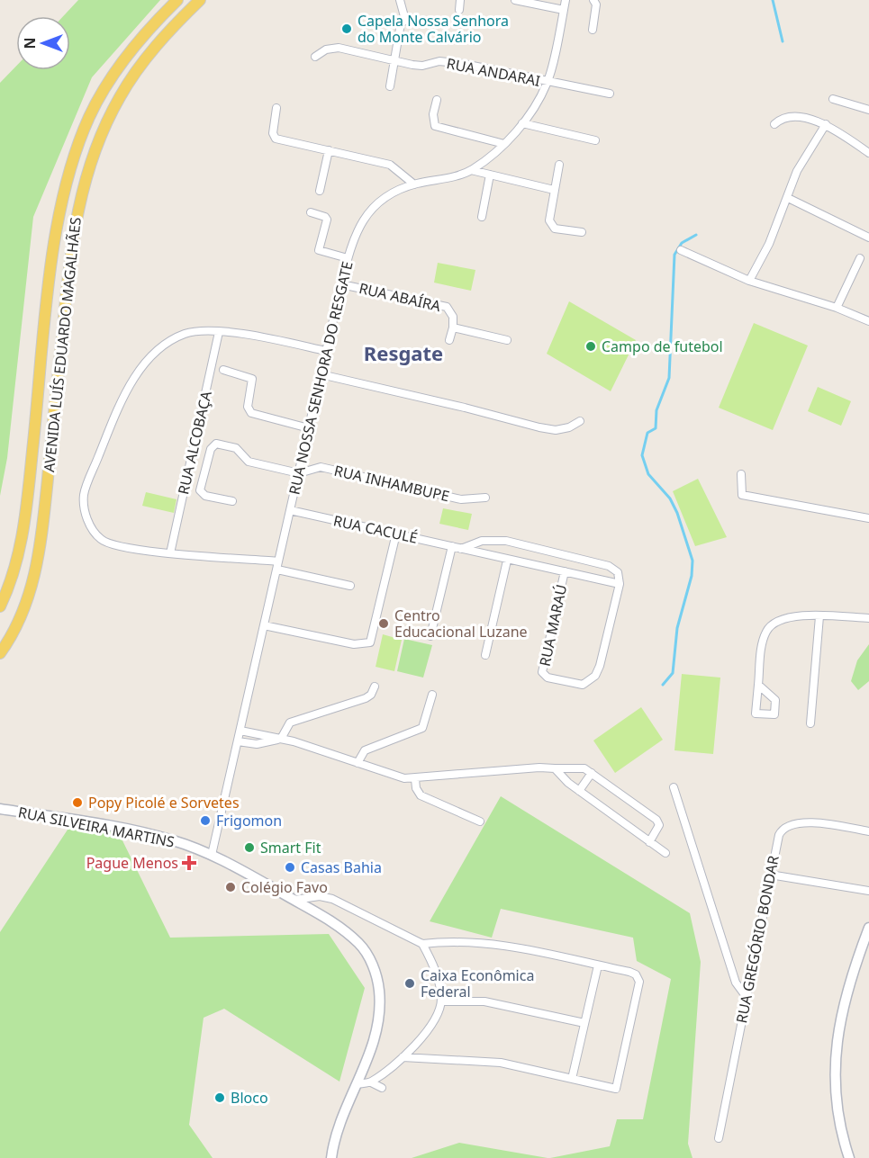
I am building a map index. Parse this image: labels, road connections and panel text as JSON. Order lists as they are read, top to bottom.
{
  "streets": {
    "main road": ["AVENIDA LUÍS EDUARDO MAGALHÃES", "RUA SILVEIRA MARTINS"],
    "street": [
      "RUA ANDARAI",
      "RUA ABAÍRA",
      "RUA NOSSA SENHORA DO RESGATE",
      "RUA ALCOBAÇA",
      "RUA INHAMBUPE",
      "RUA CACULÉ",
      "RUA MARAÚ",
      "RUA GREGÓRIO BONDAR"
    ]
  },
  "crossings": [
    ["RUA ANDARAI", "RUA NOSSA SENHORA DO RESGATE"],
    ["RUA ABAÍRA", "RUA NOSSA SENHORA DO RESGATE"],
    ["RUA NOSSA SENHORA DO RESGATE", "RUA INHAMBUPE"],
    ["RUA NOSSA SENHORA DO RESGATE", "RUA CACULÉ"],
    ["RUA NOSSA SENHORA DO RESGATE", "RUA SILVEIRA MARTINS"],
    ["RUA CACULÉ", "RUA MARAÚ"]
  ],
  "districts": ["Resgate"],
  "places": {
    "other": [
      "Capela Nossa Senhora do Monte Calvário",
      "Campo de futebol",
      "Centro Educacional Luzane",
      "Popy Picolé e Sorvetes",
      "Frigomon",
      "Smart Fit",
      "Casas Bahia",
      "Colégio Favo",
      "Caixa Econômica Federal",
      "Bloco"
    ],
    "health": ["Pague Menos"]
  },
  "north": "left"
}
